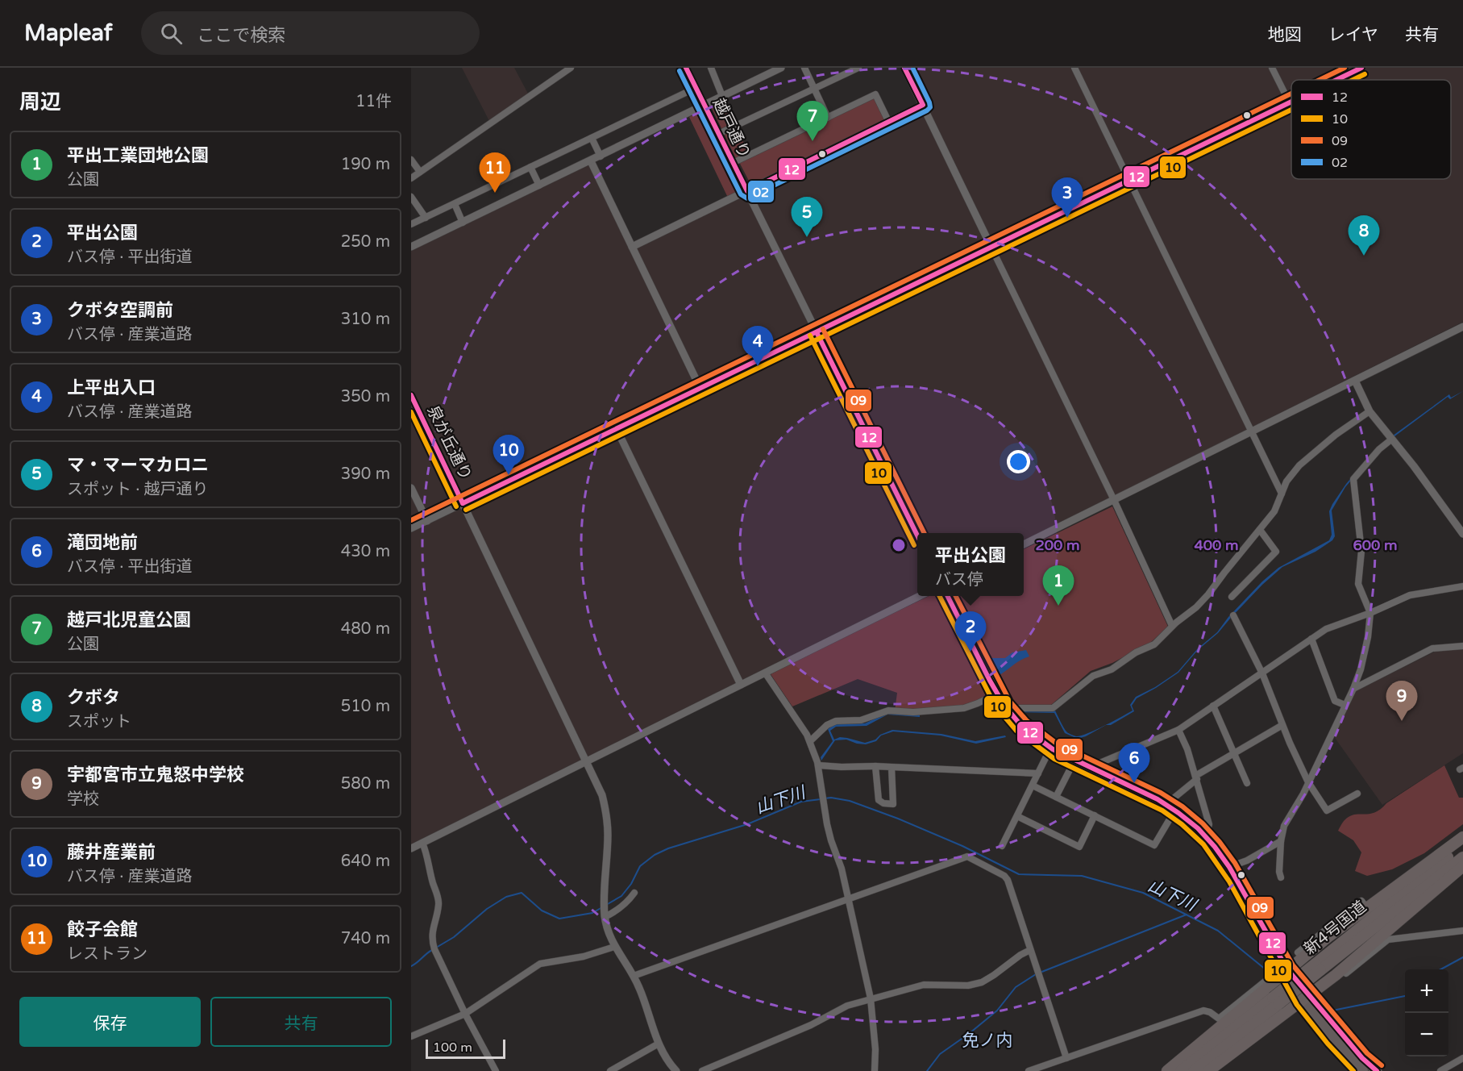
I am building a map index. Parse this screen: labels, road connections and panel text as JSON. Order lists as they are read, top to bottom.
{
  "streets": {
    "highway": ["新4号国道"],
    "street": ["越戸通り", "泉が丘通り"]
  },
  "districts": ["免ノ内"],
  "water": ["山下川"],
  "lines": [
    "transit line 12",
    "transit line 09",
    "transit line 02",
    "transit line 10"
  ],
  "legend": [
    "12",
    "10",
    "09",
    "02"
  ],
  "scale_bar": "100 m",
  "page": {
    "header": "Mapleaf",
    "search": "ここで検索",
    "nav": ["地図", "レイヤ", "共有"],
    "heading": ["周辺", "11件"],
    "pins": [
      "7",
      "11",
      "3",
      "5",
      "8",
      "4",
      "10",
      "1",
      "2",
      "9",
      "6"
    ],
    "list": [
      {
        "mark": "1",
        "name": "平出工業団地公園",
        "note": "公園",
        "value": "190 m"
      },
      {
        "mark": "2",
        "name": "平出公園",
        "note": "バス停 · 平出街道",
        "value": "250 m"
      },
      {
        "mark": "3",
        "name": "クボタ空調前",
        "note": "バス停 · 産業道路",
        "value": "310 m"
      },
      {
        "mark": "4",
        "name": "上平出入口",
        "note": "バス停 · 産業道路",
        "value": "350 m"
      },
      {
        "mark": "5",
        "name": "マ・マーマカロニ",
        "note": "スポット · 越戸通り",
        "value": "390 m"
      },
      {
        "mark": "6",
        "name": "滝団地前",
        "note": "バス停 · 平出街道",
        "value": "430 m"
      },
      {
        "mark": "7",
        "name": "越戸北児童公園",
        "note": "公園",
        "value": "480 m"
      },
      {
        "mark": "8",
        "name": "クボタ",
        "note": "スポット",
        "value": "510 m"
      },
      {
        "mark": "9",
        "name": "宇都宮市立鬼怒中学校",
        "note": "学校",
        "value": "580 m"
      },
      {
        "mark": "10",
        "name": "藤井産業前",
        "note": "バス停 · 産業道路",
        "value": "640 m"
      },
      {
        "mark": "11",
        "name": "餃子会館",
        "note": "レストラン",
        "value": "740 m"
      }
    ],
    "popup": ["平出公園", "バス停"],
    "map_buttons": ["+", "−"],
    "buttons": ["保存", "共有"],
    "scale": "100 m"
  },
  "rings": ["200 m", "400 m", "600 m"]
}
